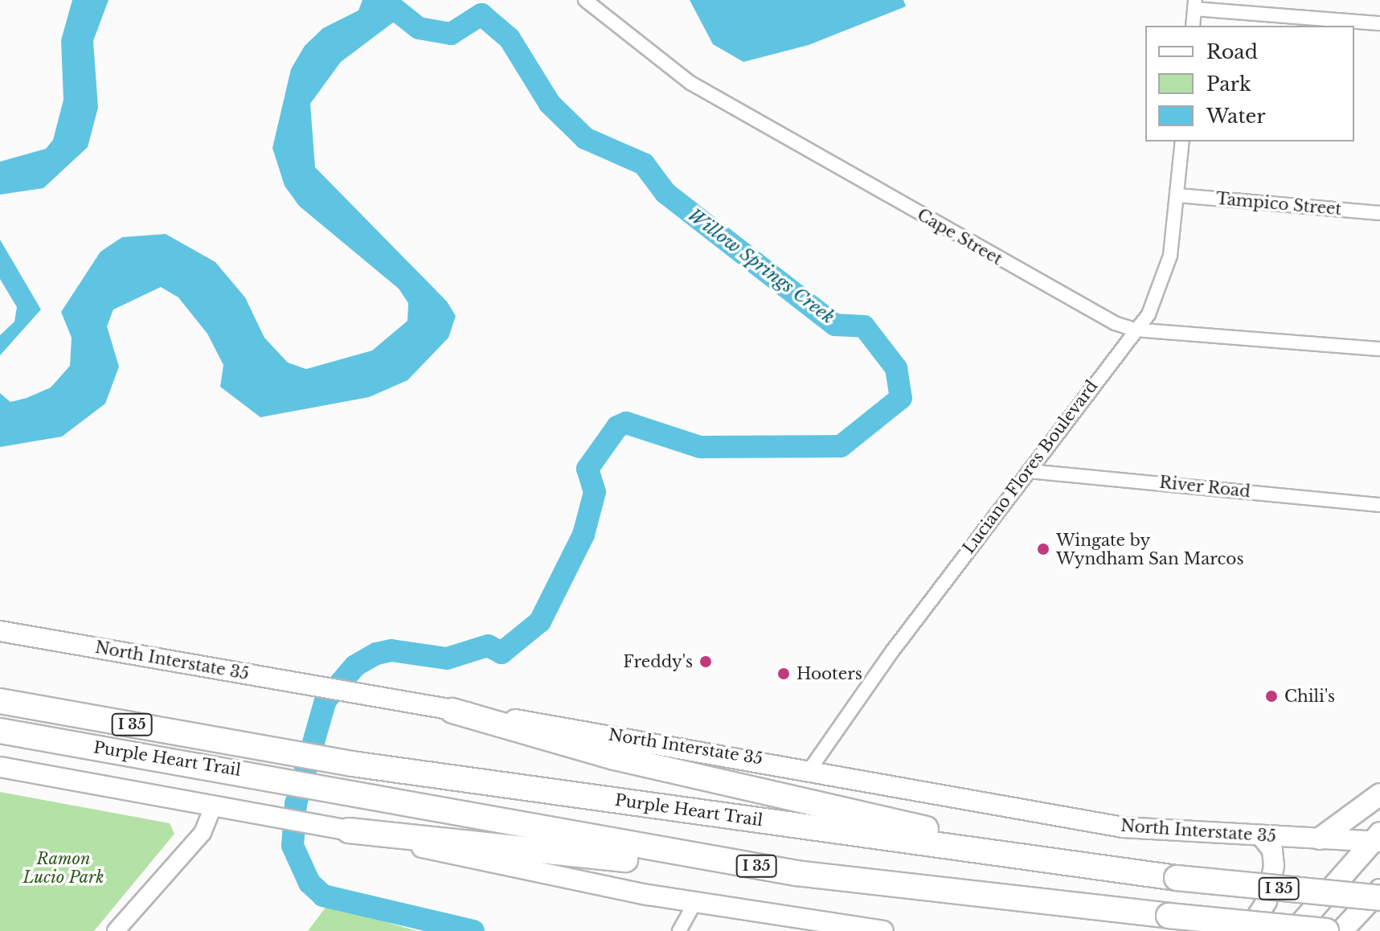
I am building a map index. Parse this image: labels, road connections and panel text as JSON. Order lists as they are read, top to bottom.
{
  "streets": {
    "highway": ["I 35", "Purple Heart Trail"],
    "main road": ["North Interstate 35"],
    "street": [
      "Tampico Street",
      "Cape Street",
      "Luciano Flores Boulevard",
      "River Road"
    ]
  },
  "crossings": [
    ["Tampico Street", "Luciano Flores Boulevard"],
    ["Cape Street", "Luciano Flores Boulevard"],
    ["Luciano Flores Boulevard", "River Road"],
    ["Luciano Flores Boulevard", "North Interstate 35"]
  ],
  "water": ["Willow Springs Creek"],
  "parks": ["Ramon Lucio Park"],
  "places": [
    "Wingate by Wyndham San Marcos",
    "Freddy's",
    "Hooters",
    "Chili's"
  ],
  "legend": ["Road", "Park", "Water"]
}
